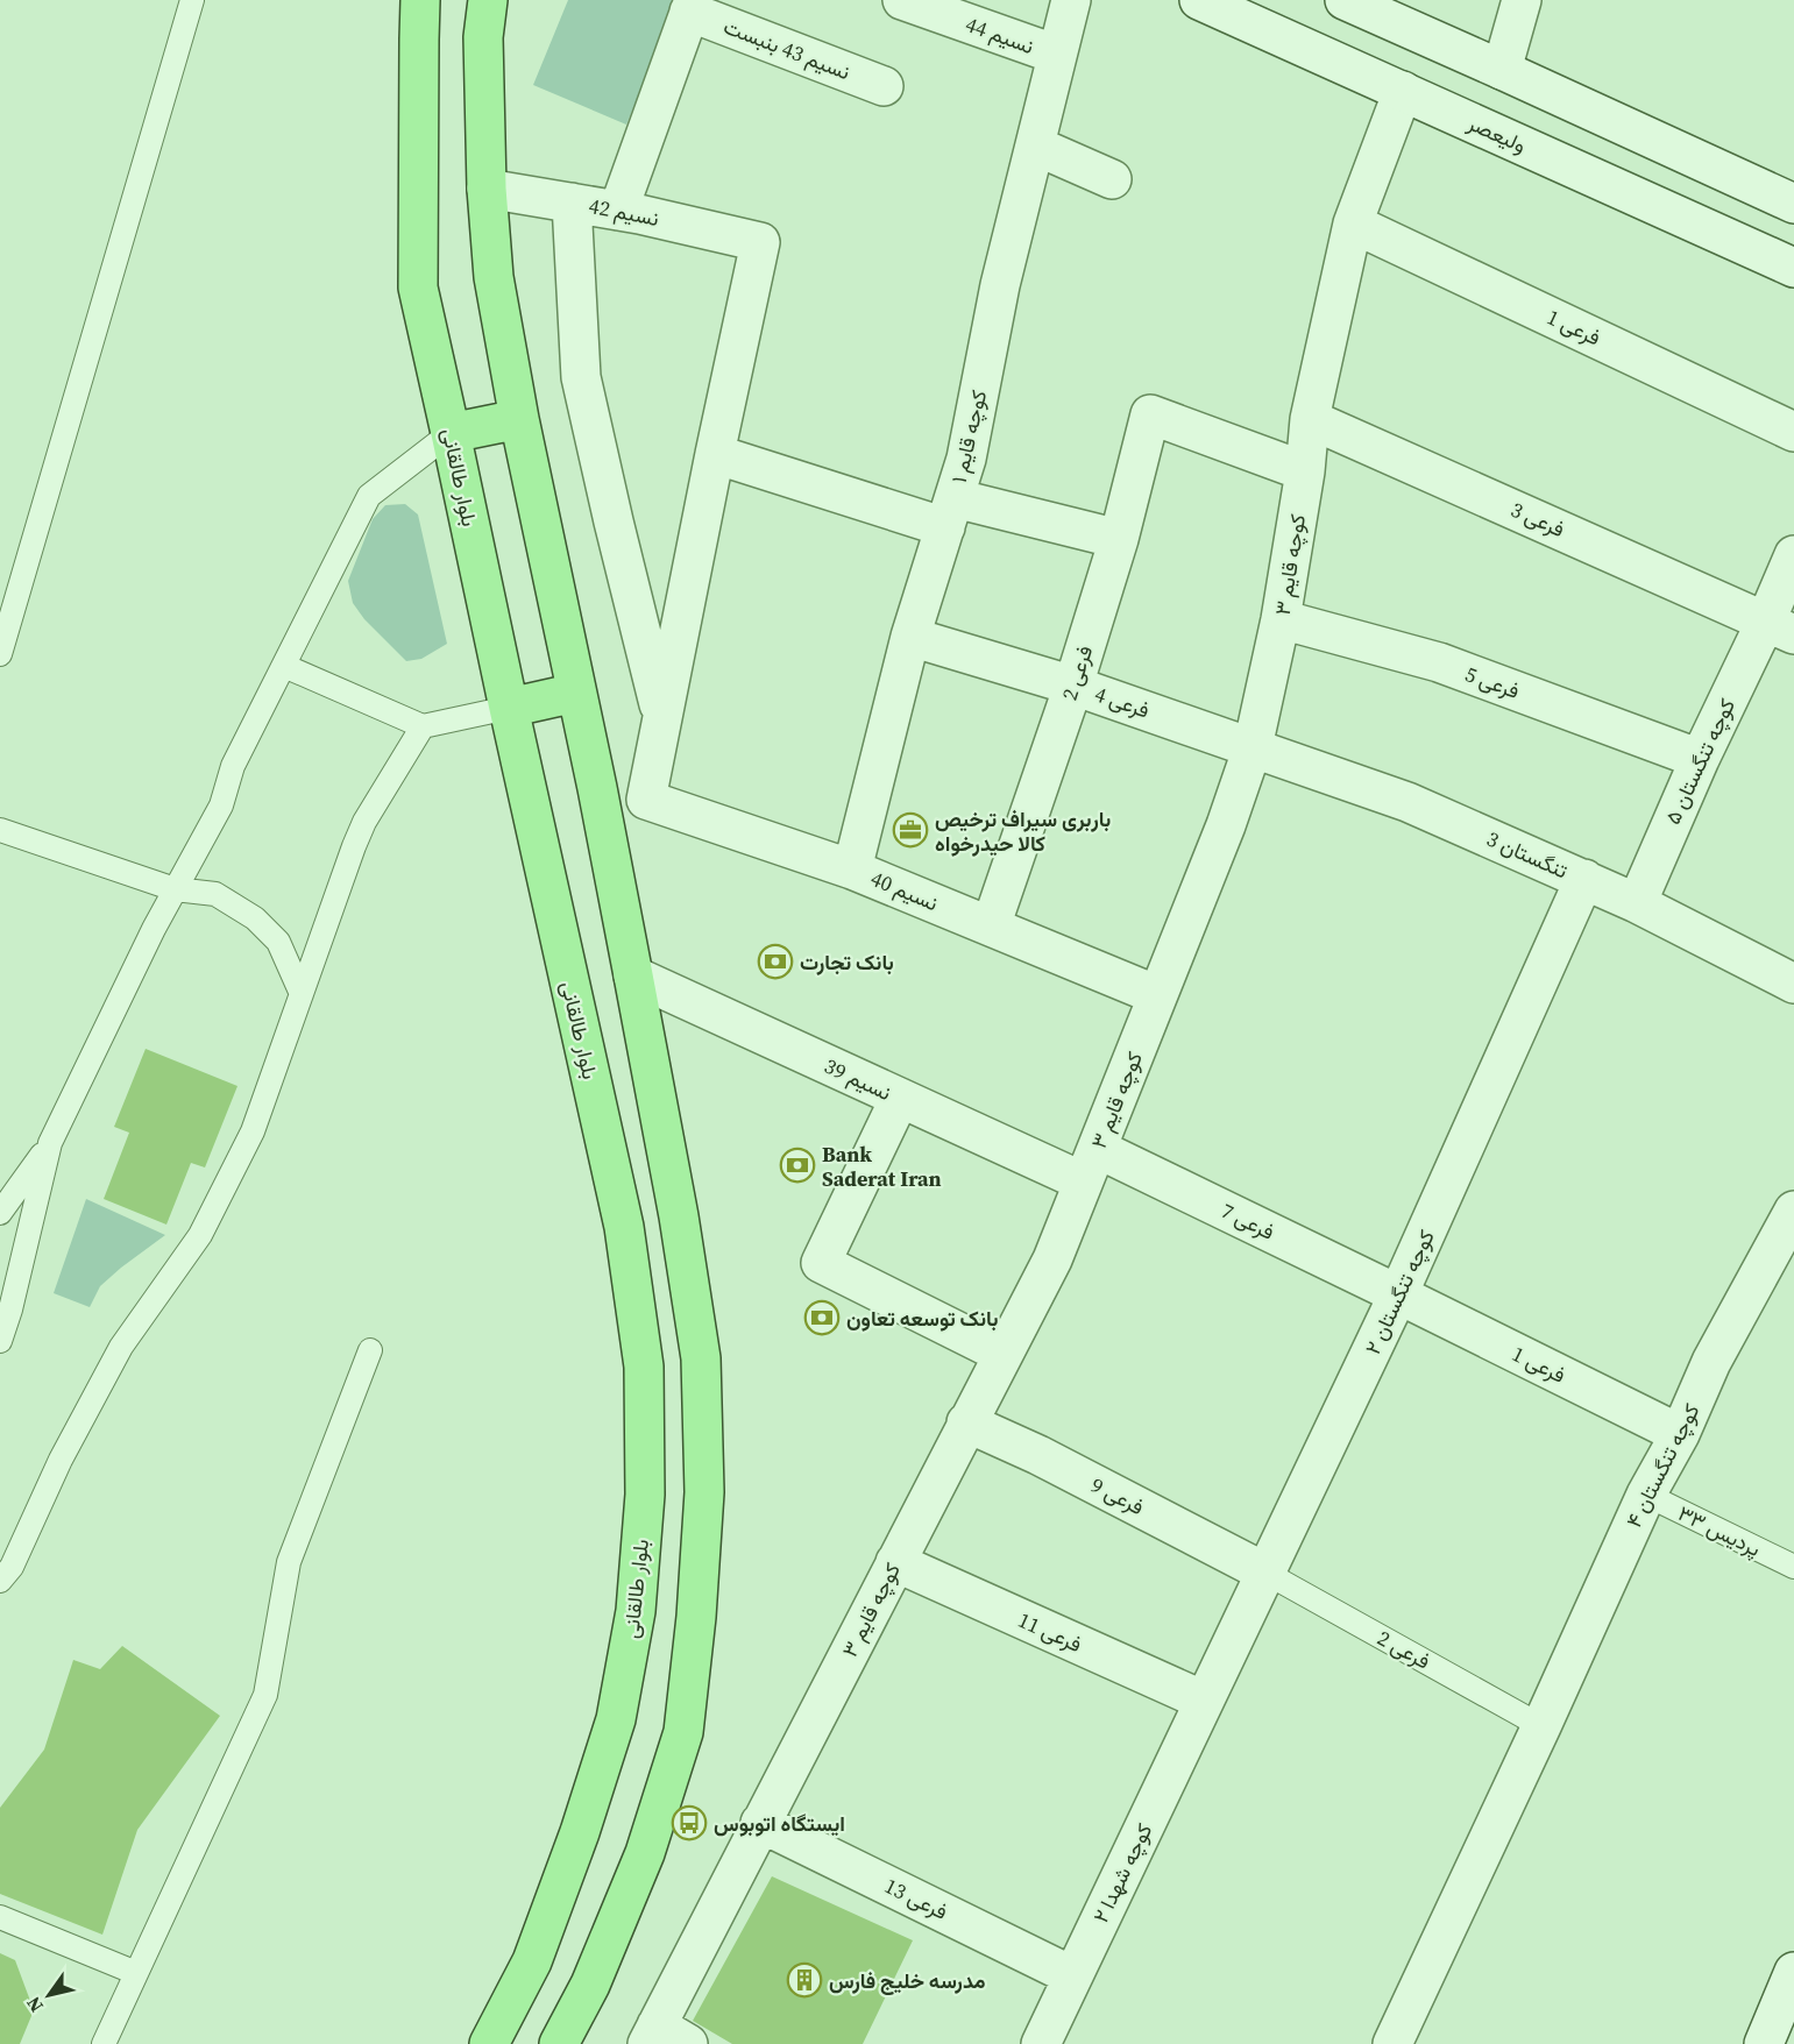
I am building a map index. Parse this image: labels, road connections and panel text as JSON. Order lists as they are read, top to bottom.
{
  "streets": {
    "main road": ["بلوار طالقانی"],
    "street": [
      "نسیم 44",
      "نسیم 43 بنبست",
      "ولیعصر",
      "نسیم 42",
      "فرعی 1",
      "کوچه قایم ۱",
      "فرعی 3",
      "کوچه قایم ۳",
      "فرعی 2",
      "فرعی 5",
      "فرعی 4",
      "کوچه تنگستان ۵",
      "تنگستان 3",
      "نسیم 40",
      "نسیم 39",
      "فرعی 7",
      "کوچه تنگستان ۲",
      "کوچه تنگستان ۴",
      "فرعی 9",
      "فرعی 11",
      "کوچه شهدا ۲",
      "فرعی 13"
    ],
    "lane": ["پردیس ۳۳"]
  },
  "crossings": [
    ["نسیم 44", "کوچه قایم ۱"],
    ["ولیعصر", "کوچه قایم ۳"],
    ["فرعی 1", "کوچه قایم ۳"],
    ["فرعی 1", "فرعی 7"],
    ["فرعی 1", "کوچه تنگستان ۲"],
    ["فرعی 1", "کوچه تنگستان ۴"],
    ["کوچه قایم ۱", "فرعی 4"],
    ["کوچه قایم ۱", "نسیم 40"],
    ["فرعی 3", "کوچه قایم ۳"],
    ["فرعی 3", "کوچه تنگستان ۵"],
    ["کوچه قایم ۳", "فرعی 2"],
    ["کوچه قایم ۳", "فرعی 5"],
    ["کوچه قایم ۳", "فرعی 4"],
    ["کوچه قایم ۳", "تنگستان 3"],
    ["کوچه قایم ۳", "نسیم 40"],
    ["کوچه قایم ۳", "نسیم 39"],
    ["کوچه قایم ۳", "فرعی 7"],
    ["کوچه قایم ۳", "فرعی 9"],
    ["کوچه قایم ۳", "فرعی 11"],
    ["کوچه قایم ۳", "فرعی 13"],
    ["فرعی 2", "فرعی 4"],
    ["فرعی 2", "نسیم 40"],
    ["فرعی 2", "کوچه تنگستان ۲"],
    ["فرعی 2", "کوچه تنگستان ۴"],
    ["فرعی 2", "فرعی 9"],
    ["فرعی 5", "کوچه تنگستان ۵"],
    ["فرعی 4", "تنگستان 3"],
    ["کوچه تنگستان ۵", "تنگستان 3"],
    ["تنگستان 3", "کوچه تنگستان ۲"],
    ["نسیم 39", "فرعی 7"],
    ["فرعی 7", "کوچه تنگستان ۲"],
    ["کوچه تنگستان ۲", "فرعی 9"],
    ["کوچه تنگستان ۲", "فرعی 11"],
    ["کوچه تنگستان ۲", "کوچه شهدا ۲"],
    ["کوچه تنگستان ۴", "پردیس ۳۳"],
    ["فرعی 11", "کوچه شهدا ۲"],
    ["کوچه شهدا ۲", "فرعی 13"]
  ],
  "places": {
    "office": ["باربری سیراف ترخیص کالا حیدرخواه"],
    "bank": ["بانک تجارت", "Bank Saderat Iran", "بانک توسعه تعاون"],
    "bus stop": ["ایستگاه اتوبوس"],
    "building": ["مدرسه خلیج فارس"]
  },
  "north": "bottom left"
}
